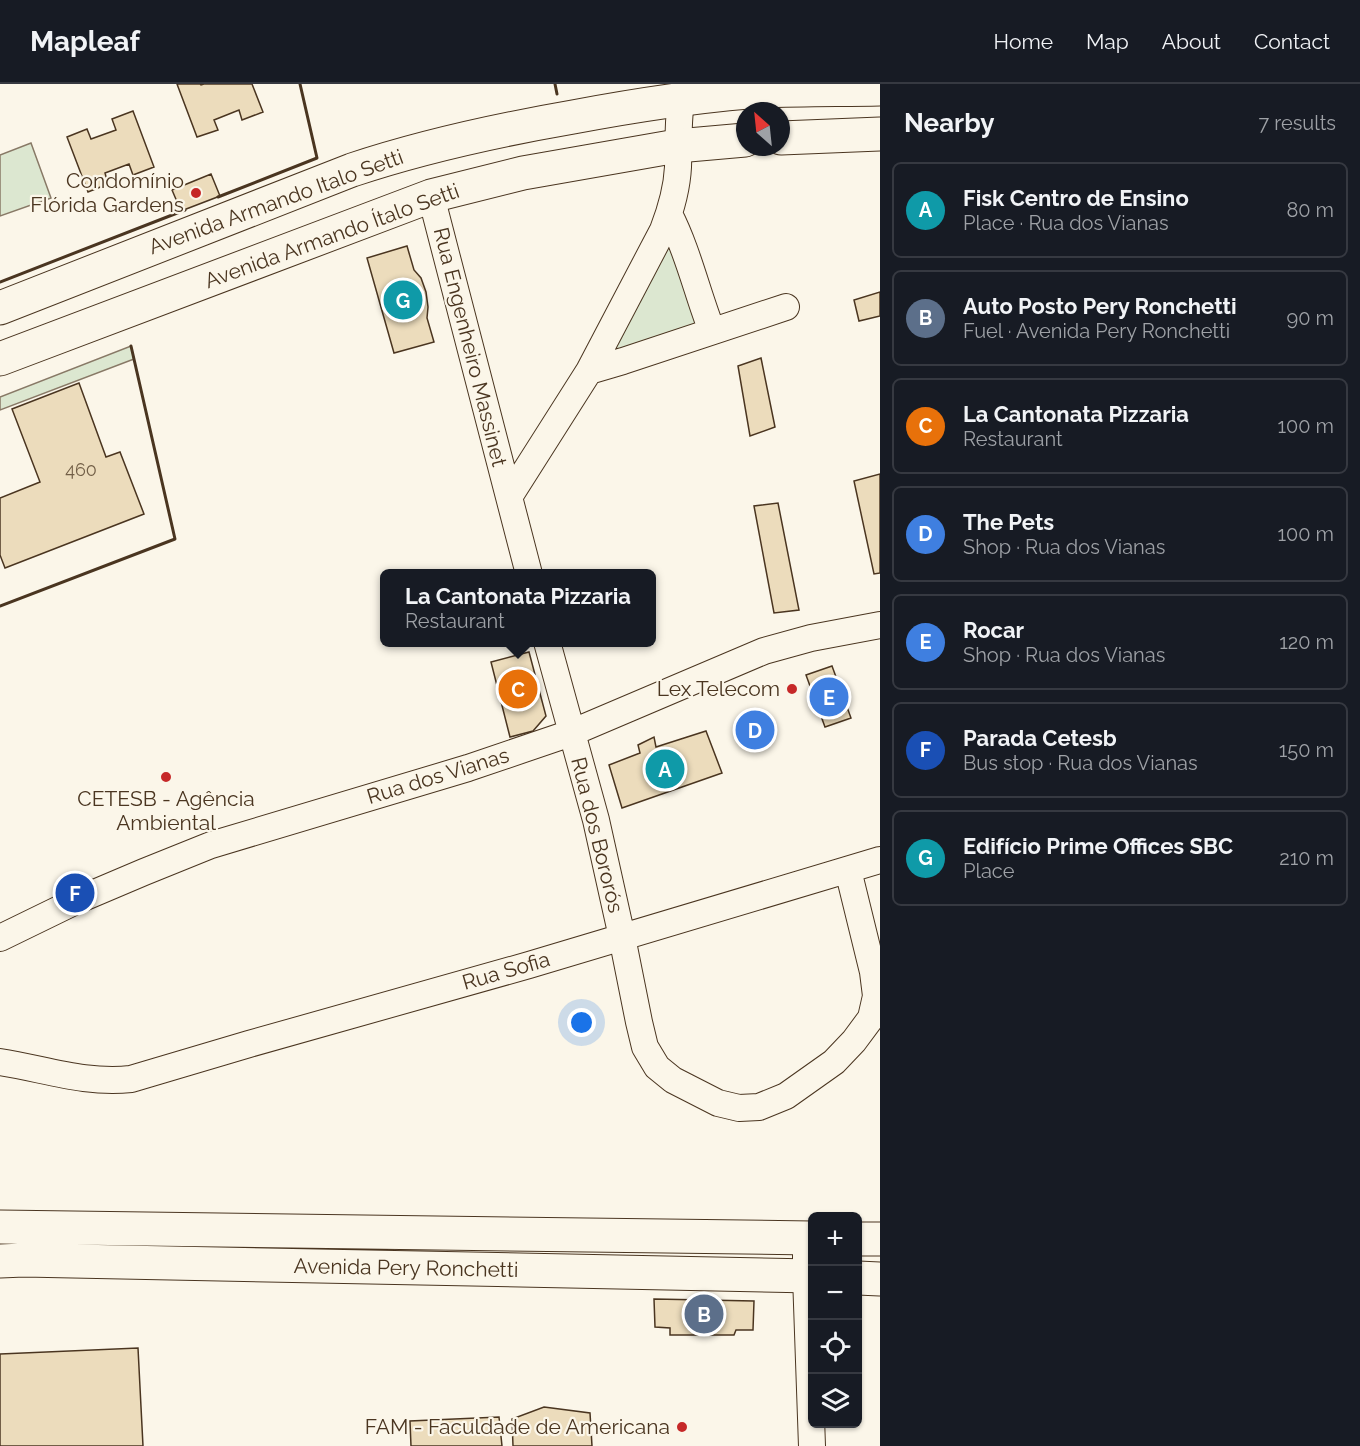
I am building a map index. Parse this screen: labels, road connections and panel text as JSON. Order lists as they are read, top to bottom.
{
  "streets": {
    "main road": ["Avenida Armando Italo Setti", "Avenida Armando Ítalo Setti", "Avenida Pery Ronchetti"],
    "street": [
      "Rua Engenheiro Massinet",
      "Rua dos Vianas",
      "Rua dos Bororós",
      "Rua Sofia"
    ]
  },
  "crossings": [
    ["Avenida Armando Ítalo Setti", "Rua Engenheiro Massinet"],
    ["Rua dos Vianas", "Rua dos Bororós"],
    ["Rua dos Bororós", "Rua Sofia"]
  ],
  "places": [
    "Condomínio Flórida Gardens",
    "Lex Telecom",
    "CETESB - Agência Ambiental",
    "FAM - Faculdade de Americana"
  ],
  "house_numbers": ["460"],
  "north": "top left",
  "page": {
    "header": "Mapleaf",
    "nav": [
      "Home",
      "Map",
      "About",
      "Contact"
    ],
    "heading": ["Nearby", "7 results"],
    "list": [
      {
        "mark": "A",
        "name": "Fisk Centro de Ensino",
        "note": "Place · Rua dos Vianas",
        "value": "80 m"
      },
      {
        "mark": "B",
        "name": "Auto Posto Pery Ronchetti",
        "note": "Fuel · Avenida Pery Ronchetti",
        "value": "90 m"
      },
      {
        "mark": "C",
        "name": "La Cantonata Pizzaria",
        "note": "Restaurant",
        "value": "100 m"
      },
      {
        "mark": "D",
        "name": "The Pets",
        "note": "Shop · Rua dos Vianas",
        "value": "100 m"
      },
      {
        "mark": "E",
        "name": "Rocar",
        "note": "Shop · Rua dos Vianas",
        "value": "120 m"
      },
      {
        "mark": "F",
        "name": "Parada Cetesb",
        "note": "Bus stop · Rua dos Vianas",
        "value": "150 m"
      },
      {
        "mark": "G",
        "name": "Edifício Prime Offices SBC",
        "note": "Place",
        "value": "210 m"
      }
    ],
    "pins": [
      "G",
      "C",
      "E",
      "D",
      "A",
      "F",
      "B"
    ],
    "popup": ["La Cantonata Pizzaria", "Restaurant"],
    "map_buttons": ["+", "−"]
  }
}
